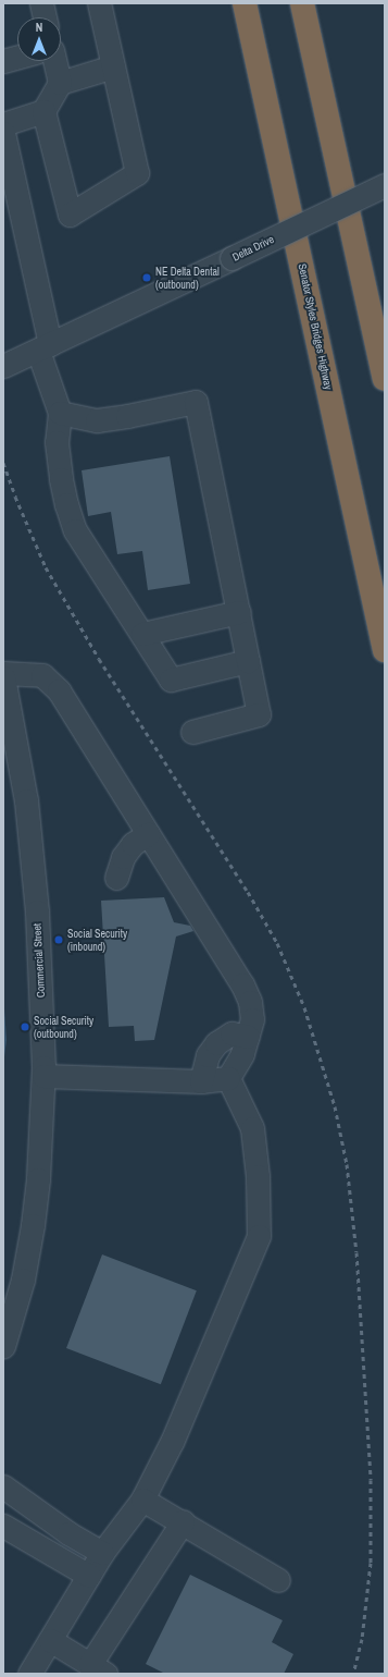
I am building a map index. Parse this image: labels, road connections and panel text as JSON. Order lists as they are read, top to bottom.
{
  "streets": {
    "highway": ["Senator Styles Bridges Highway"],
    "street": ["Delta Drive", "Commercial Street"]
  },
  "places": ["NE Delta Dental (outbound)", "Social Security (inbound)", "Social Security (outbound)"],
  "north": "top"
}
